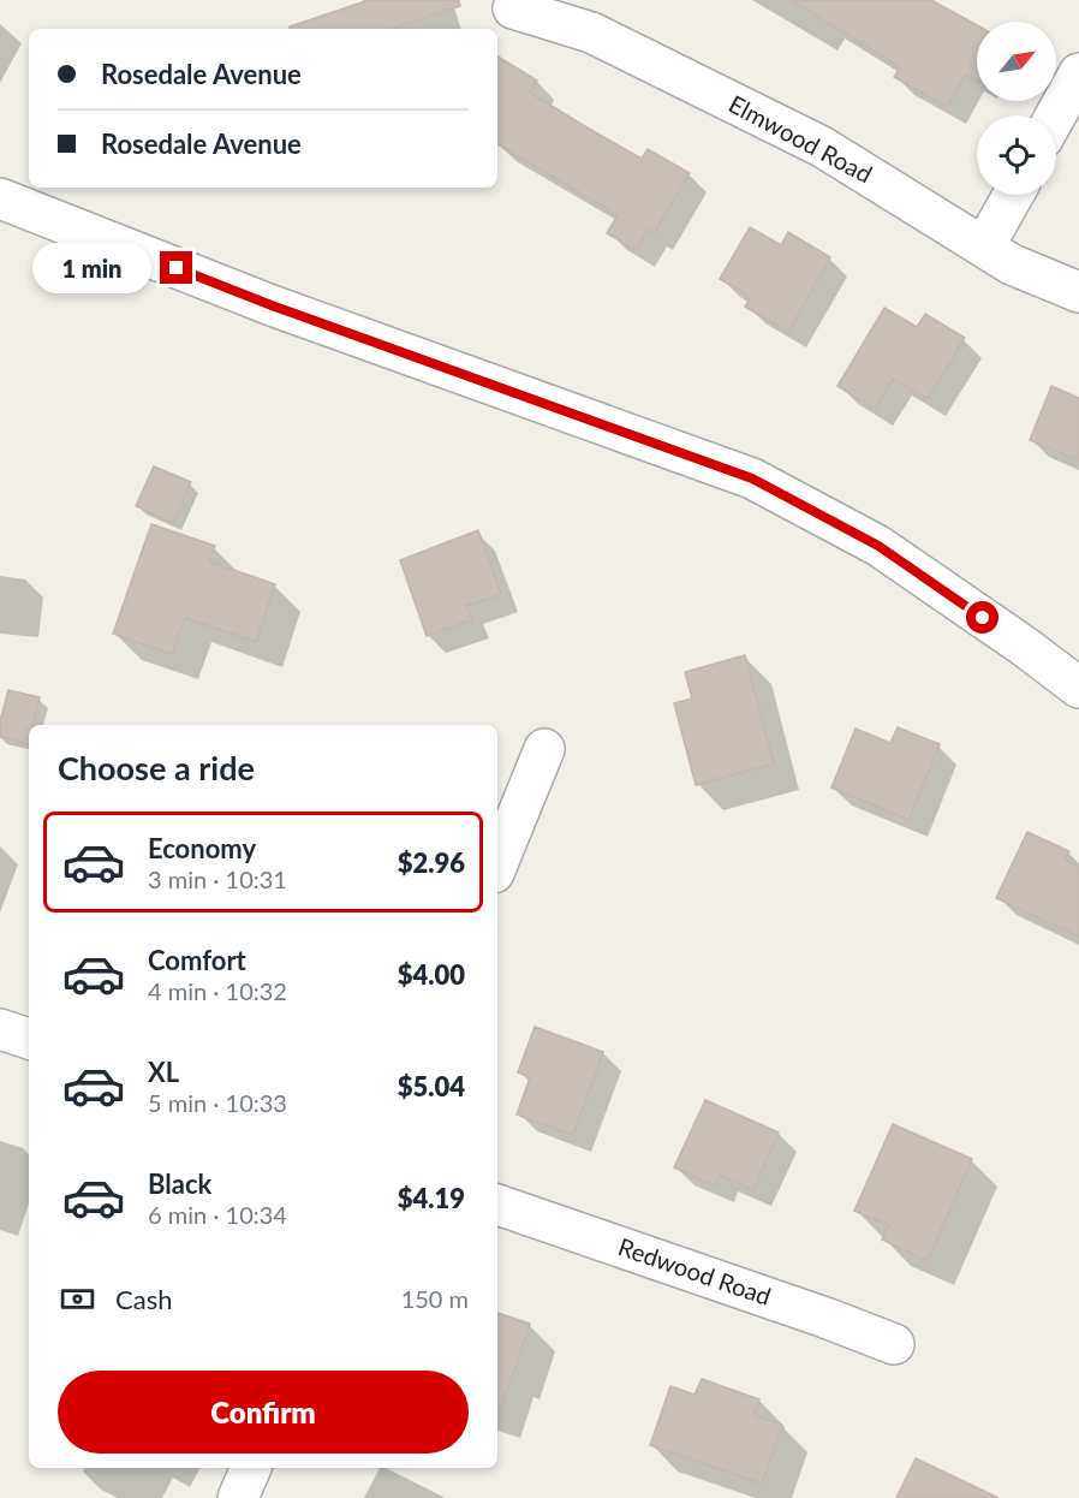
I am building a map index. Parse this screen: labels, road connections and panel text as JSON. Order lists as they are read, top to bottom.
{
  "streets": {
    "street": ["Elmwood Road", "Redwood Road"]
  },
  "north": "top right",
  "page": {
    "banner": ["Rosedale Avenue", "Rosedale Avenue"],
    "bubble": "1 min",
    "heading": "Choose a ride",
    "list": [
      {
        "name": "Economy",
        "note": "3 min · 10:31",
        "value": "$2.96"
      },
      {
        "name": "Comfort",
        "note": "4 min · 10:32",
        "value": "$4.00"
      },
      {
        "name": "XL",
        "note": "5 min · 10:33",
        "value": "$5.04"
      },
      {
        "name": "Black",
        "note": "6 min · 10:34",
        "value": "$4.19"
      }
    ],
    "pay": ["Cash", "150 m"],
    "buttons": "Confirm"
  }
}
